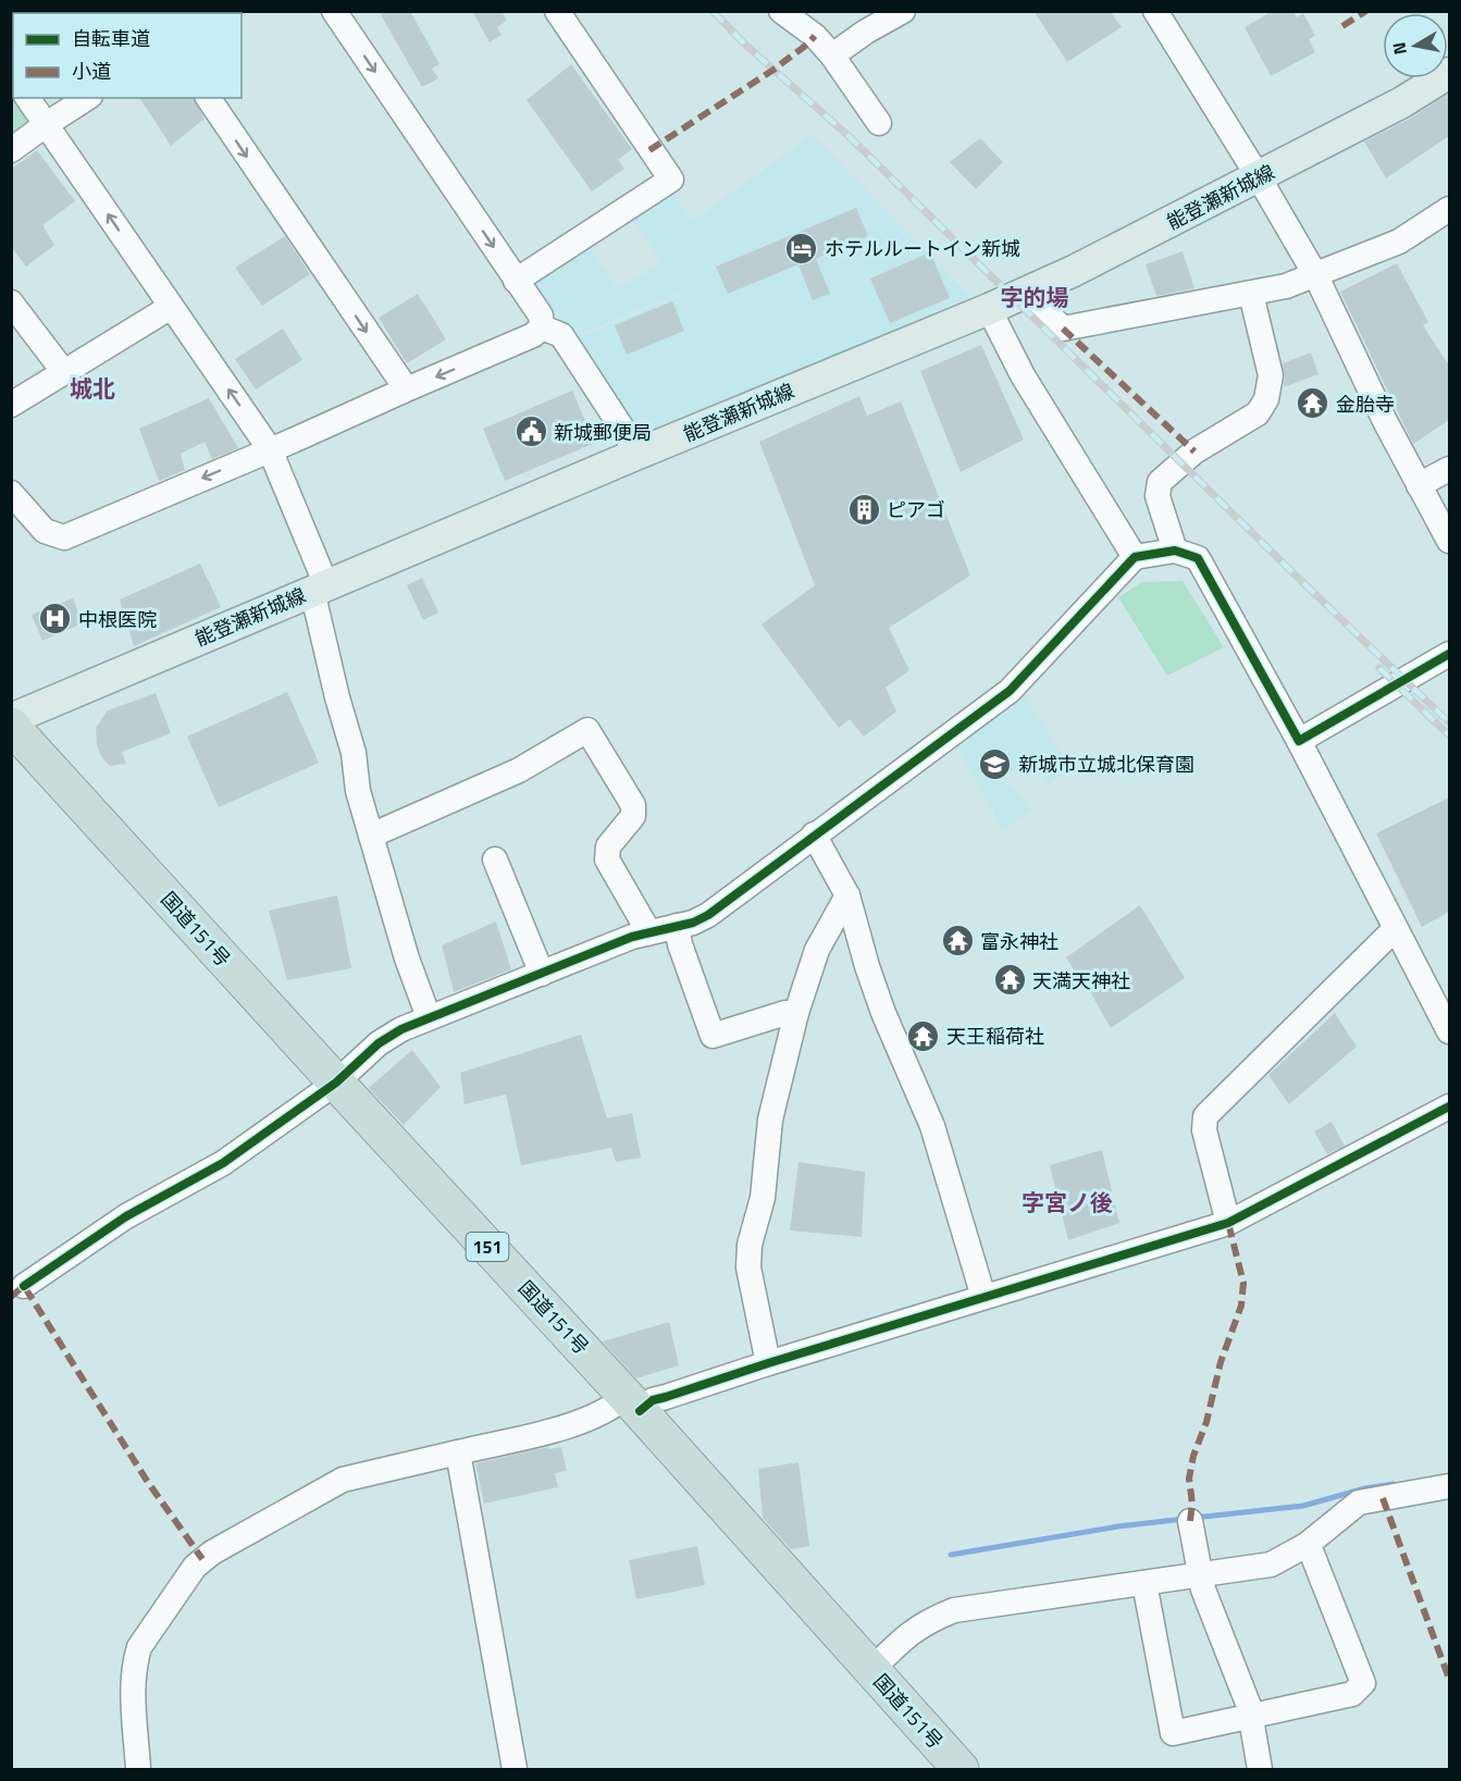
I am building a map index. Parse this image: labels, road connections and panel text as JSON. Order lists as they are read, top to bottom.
{
  "streets": {
    "highway": ["国道151号", "151"],
    "main road": ["能登瀬新城線"]
  },
  "districts": ["字的場", "城北", "字宮ノ後"],
  "places": {
    "hotel": ["ホテルルートイン新城"],
    "temple": [
      "金胎寺",
      "富永神社",
      "天満天神社",
      "天王稲荷社"
    ],
    "public building": ["新城郵便局"],
    "building": ["ピアゴ"],
    "hospital": ["中根医院"],
    "school or university": ["新城市立城北保育園"]
  },
  "legend": ["自転車道", "小道"],
  "north": "left"
}
